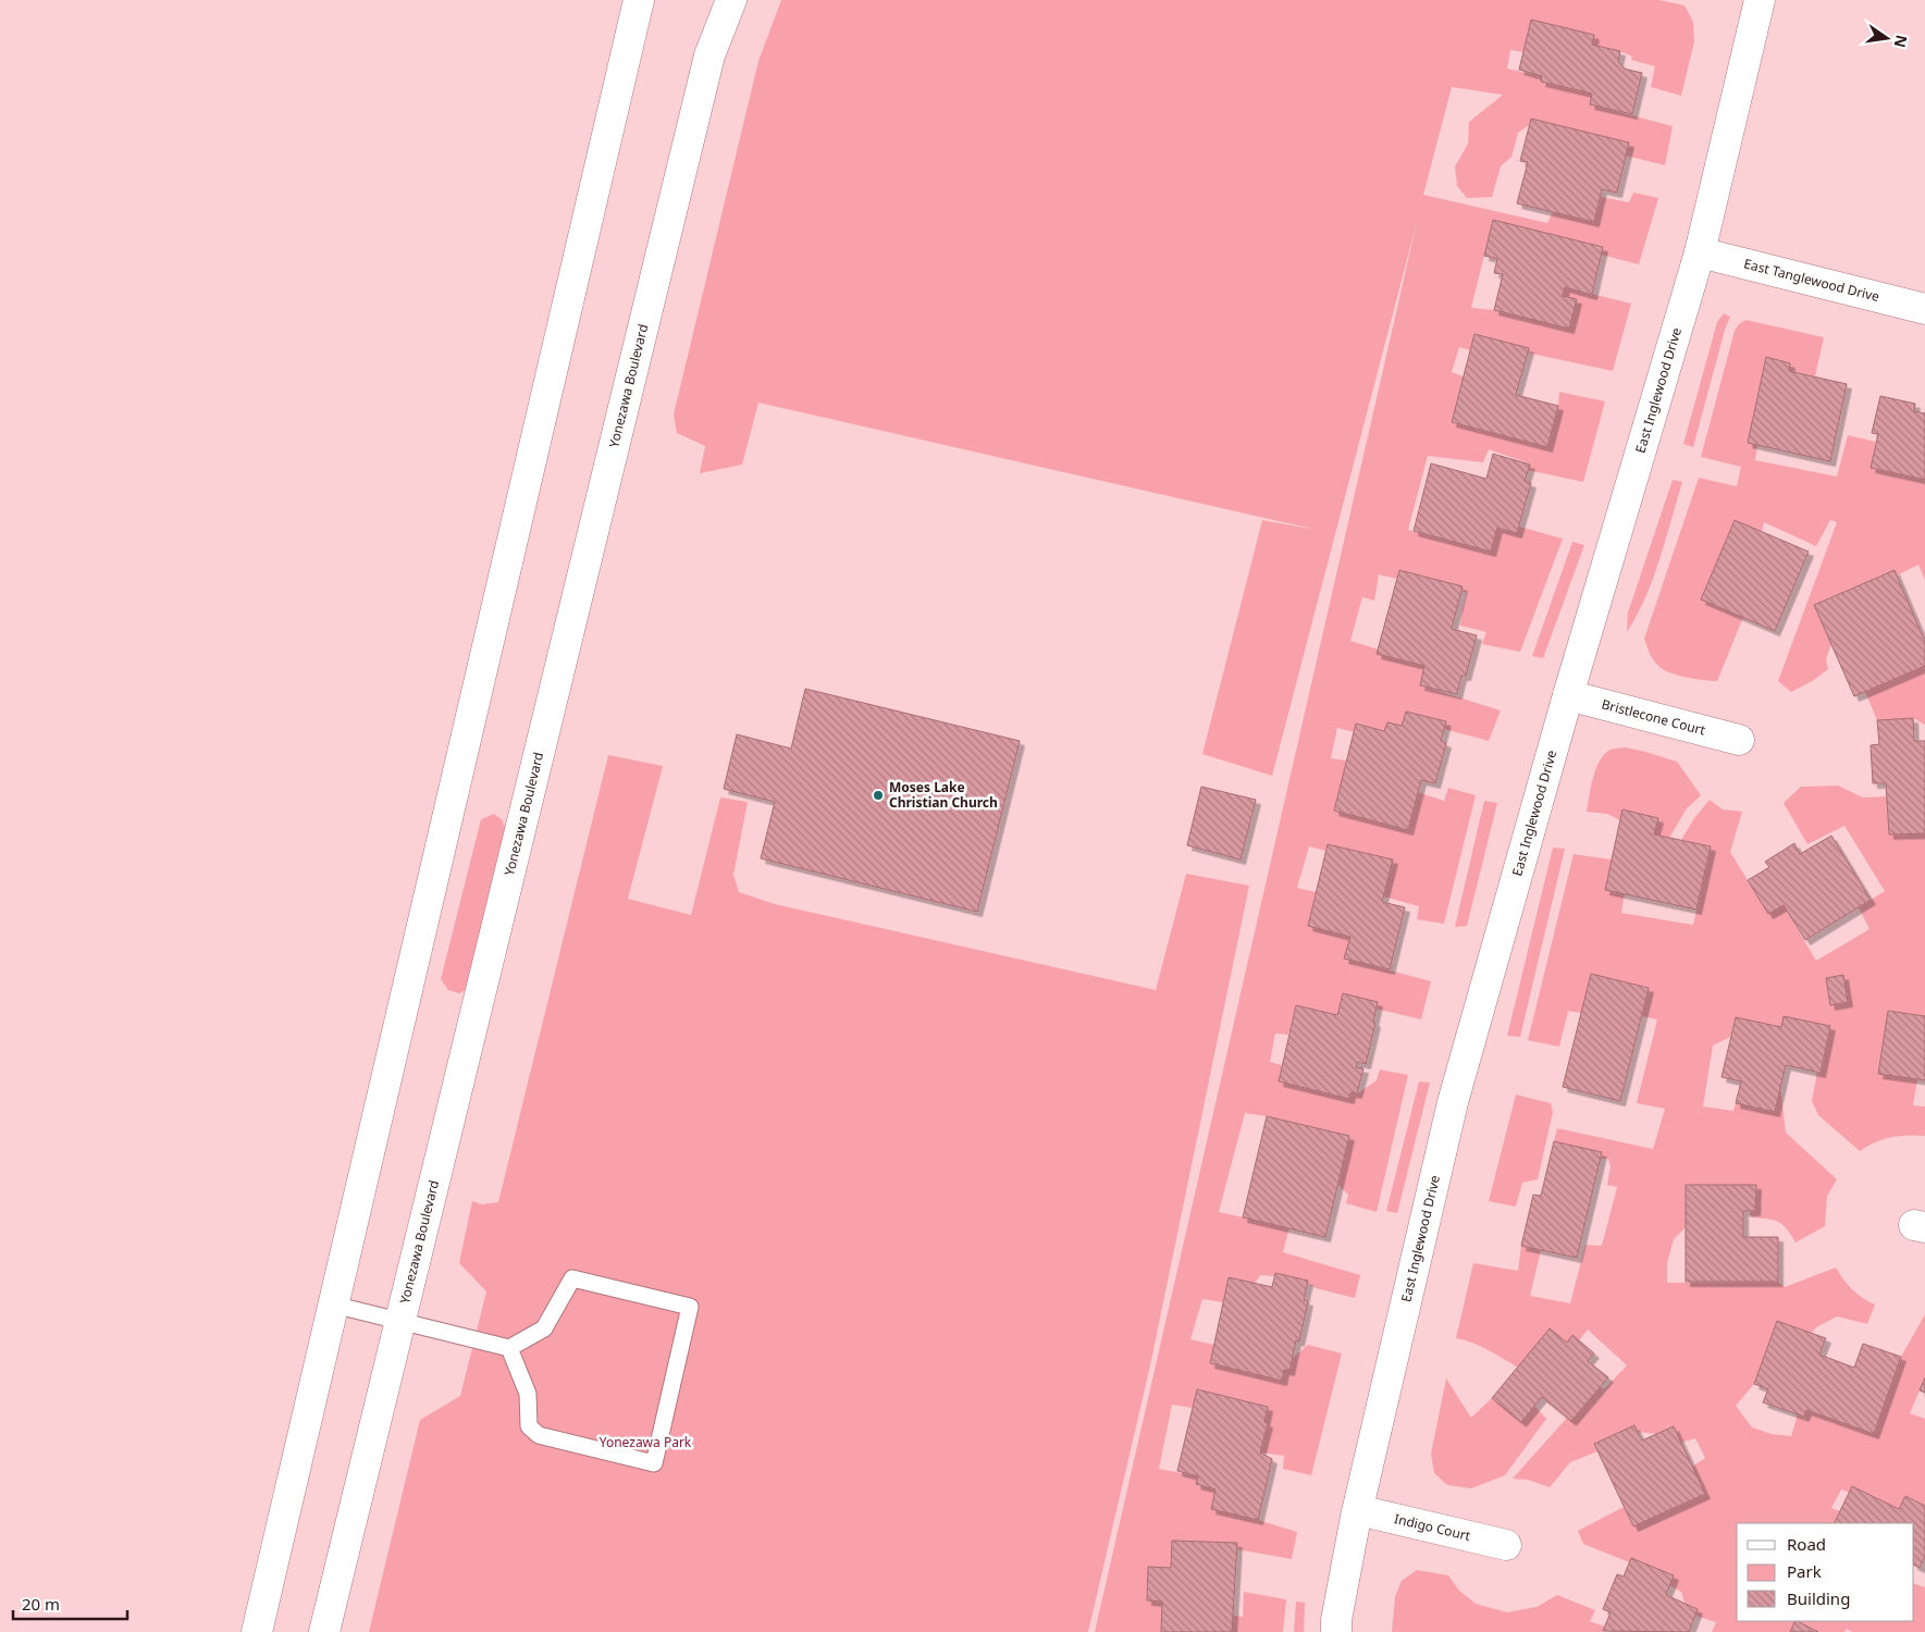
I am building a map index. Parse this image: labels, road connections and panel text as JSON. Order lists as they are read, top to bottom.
{
  "streets": {
    "street": [
      "East Tanglewood Drive",
      "Yonezawa Boulevard",
      "East Inglewood Drive",
      "Bristlecone Court",
      "Indigo Court"
    ]
  },
  "crossings": [
    ["East Tanglewood Drive", "East Inglewood Drive"],
    ["East Inglewood Drive", "Bristlecone Court"],
    ["East Inglewood Drive", "Indigo Court"]
  ],
  "parks": ["Yonezawa Park"],
  "places": ["Moses Lake Christian Church"],
  "legend": ["Road", "Park", "Building"],
  "scale_bar": "20 m",
  "north": "right"
}
